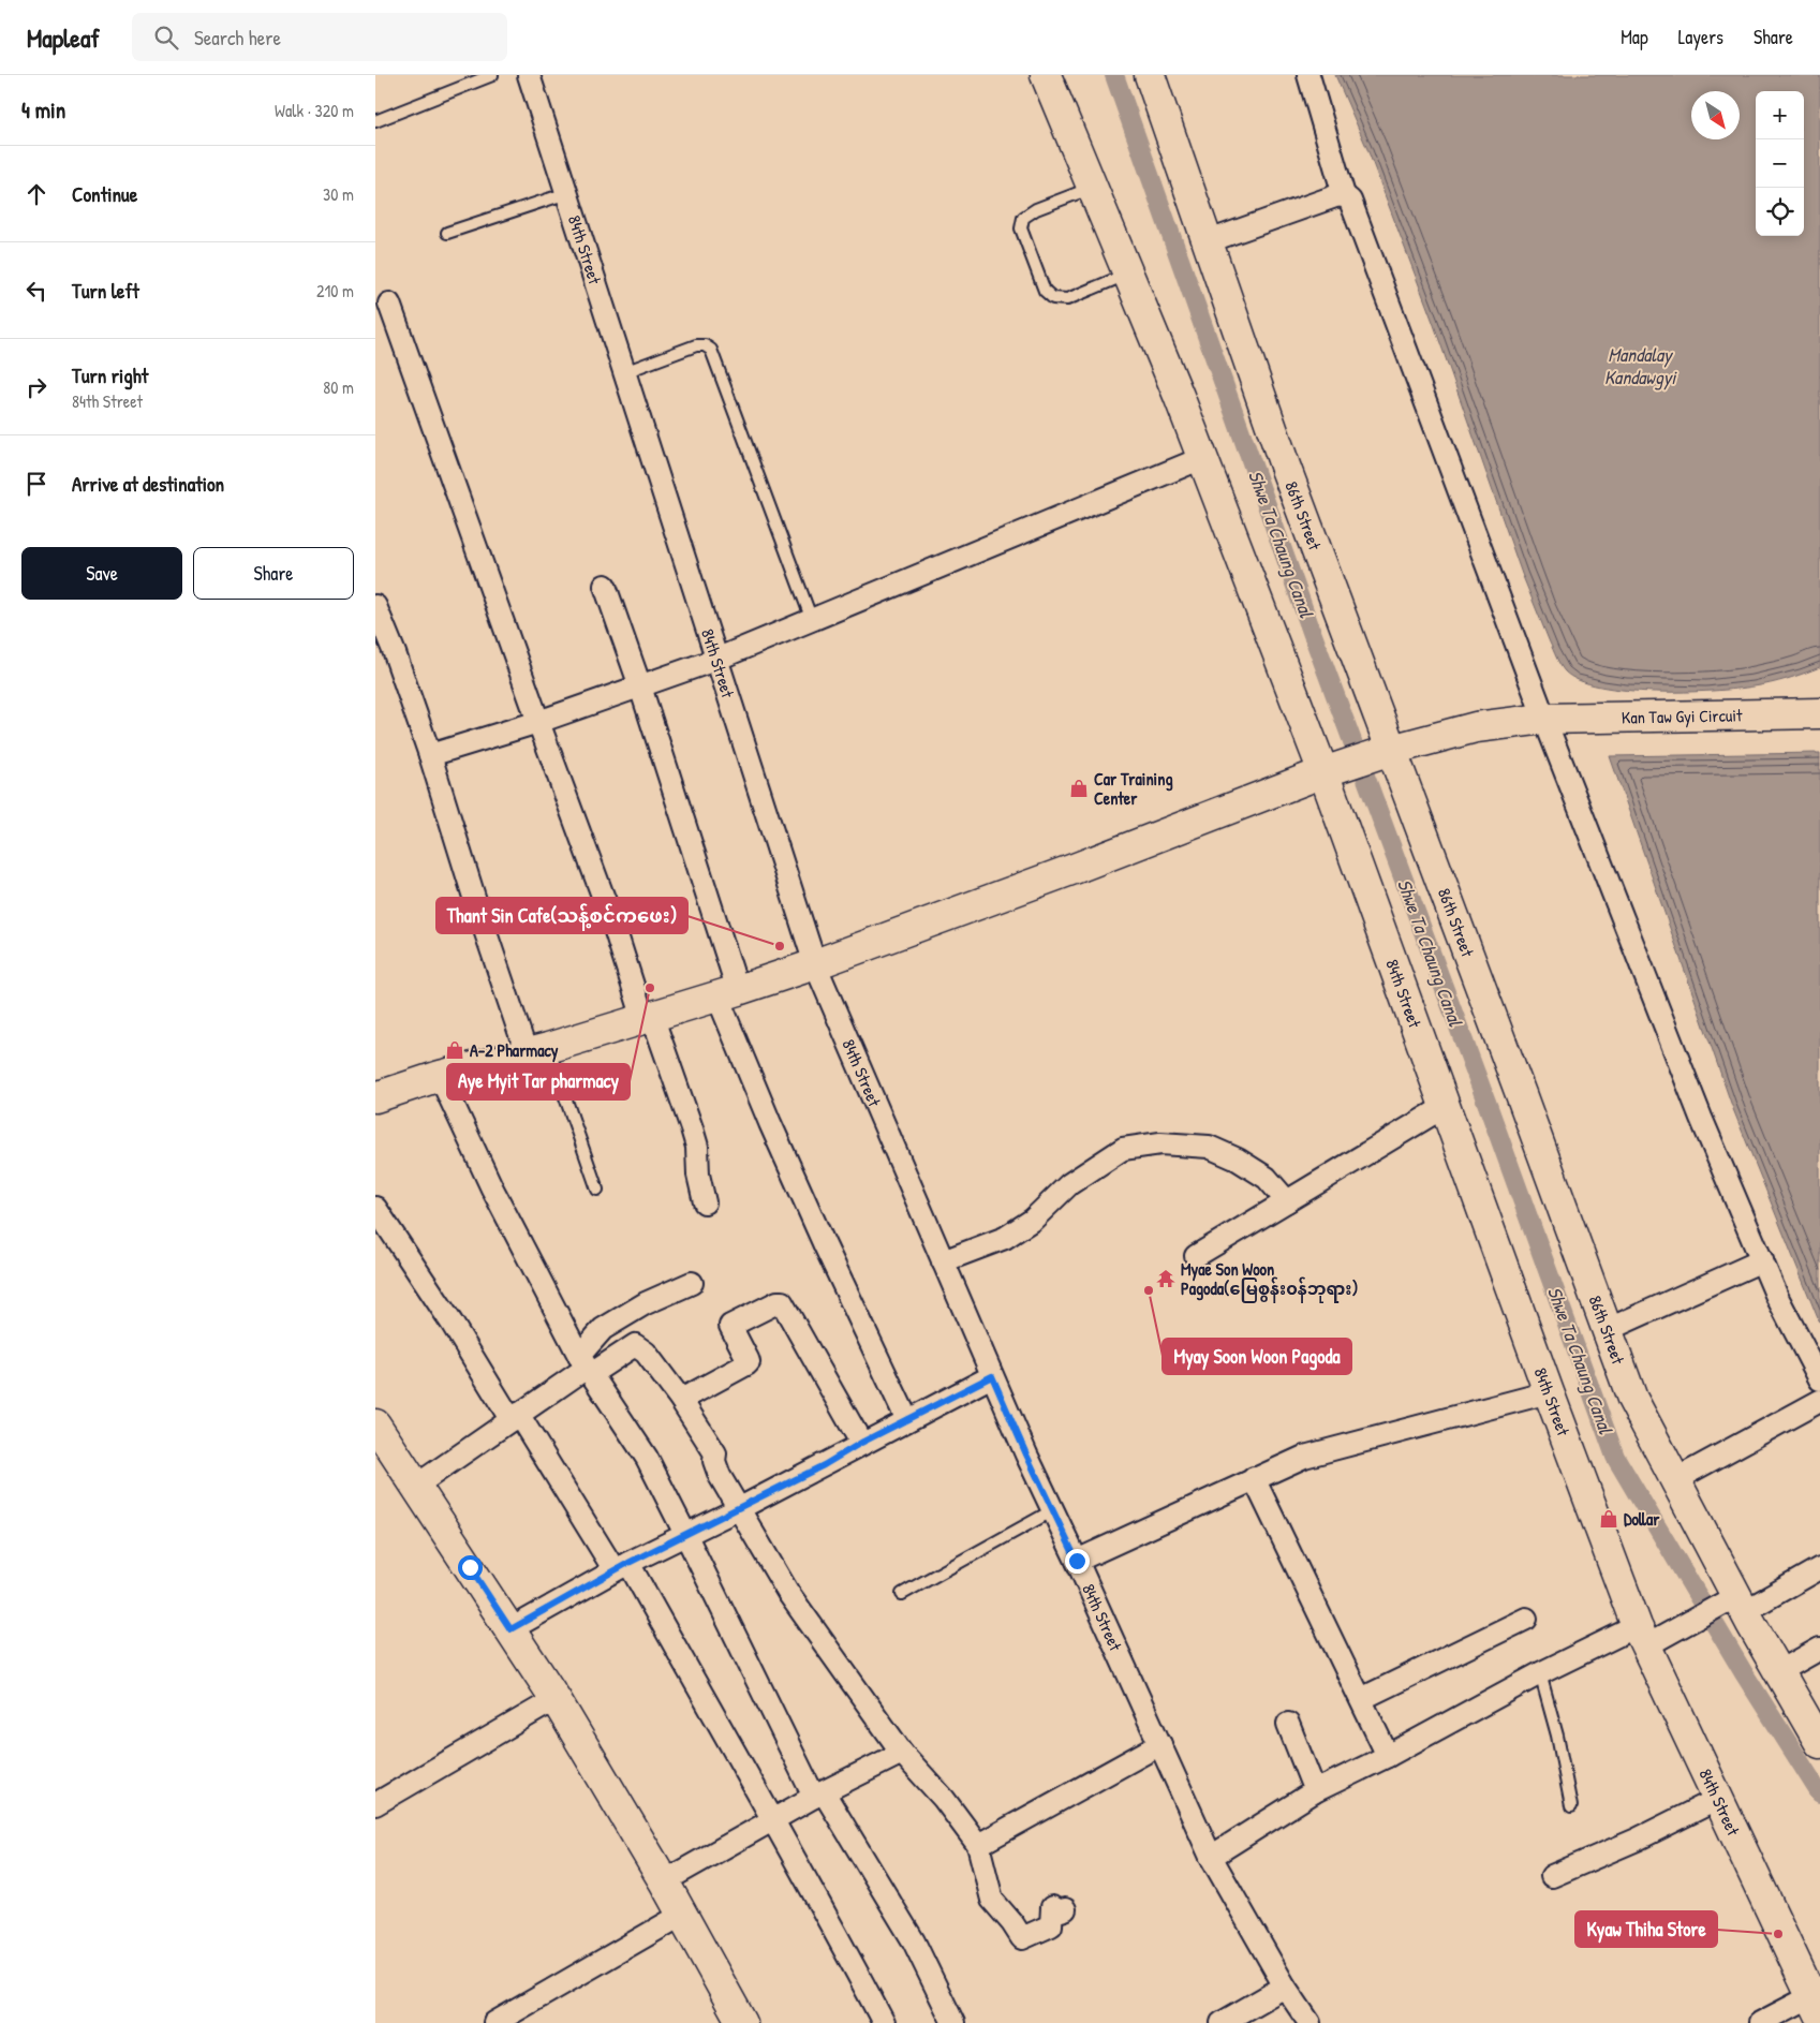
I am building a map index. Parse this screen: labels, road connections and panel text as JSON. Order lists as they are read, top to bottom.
{
  "streets": {
    "main road": ["84th Street", "86th Street", "Kan Taw Gyi Circuit"]
  },
  "crossings": [
    ["84th Street", "Kan Taw Gyi Circuit"],
    ["86th Street", "Kan Taw Gyi Circuit"]
  ],
  "water": ["Mandalay Kandawgyi", "Shwe Ta Chaung Canal"],
  "places": {
    "shop": ["Car Training Center", "A-2 Pharmacy", "Dollar"],
    "other": [
      "Thant Sin Cafe(သန့်စင်ကဖေး)",
      "Aye Myit Tar pharmacy",
      "Myay Soon Woon Pagoda",
      "Kyaw Thiha Store"
    ],
    "temple": ["Myae Son Woon Pagoda(မြေစွန်း၀န်ဘုရား)"]
  },
  "north": "bottom right",
  "page": {
    "header": "Mapleaf",
    "search": "Search here",
    "nav": ["Map", "Layers", "Share"],
    "heading": ["4 min", "Walk · 320 m"],
    "map_buttons": ["+", "−"],
    "list": [
      ["Continue", "30 m"],
      ["Turn left", "210 m"],
      ["Turn right", "84th Street", "80 m"],
      "Arrive at destination"
    ],
    "buttons": ["Save", "Share"]
  }
}
